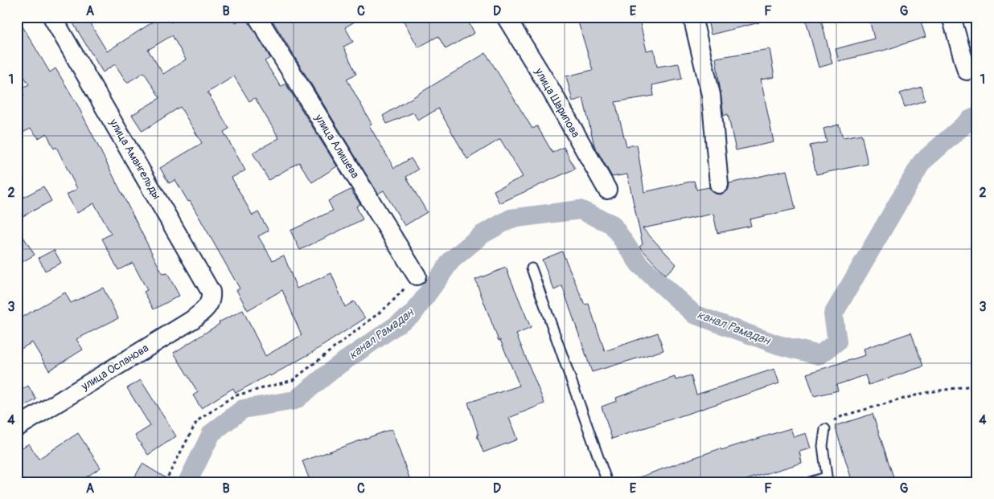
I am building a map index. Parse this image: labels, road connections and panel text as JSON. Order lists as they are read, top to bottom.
{
  "streets": {
    "street": [
      "улица Шарипова",
      "улица Алишева",
      "улица Амангельды",
      "улица Оспанова"
    ]
  },
  "crossings": [
    ["улица Амангельды", "улица Оспанова"]
  ],
  "water": ["канал Рамадан"],
  "grid": {
    "columns": [
      "A",
      "B",
      "C",
      "D",
      "E",
      "F",
      "G"
    ],
    "rows": [
      "1",
      "2",
      "3",
      "4"
    ]
  }
}
